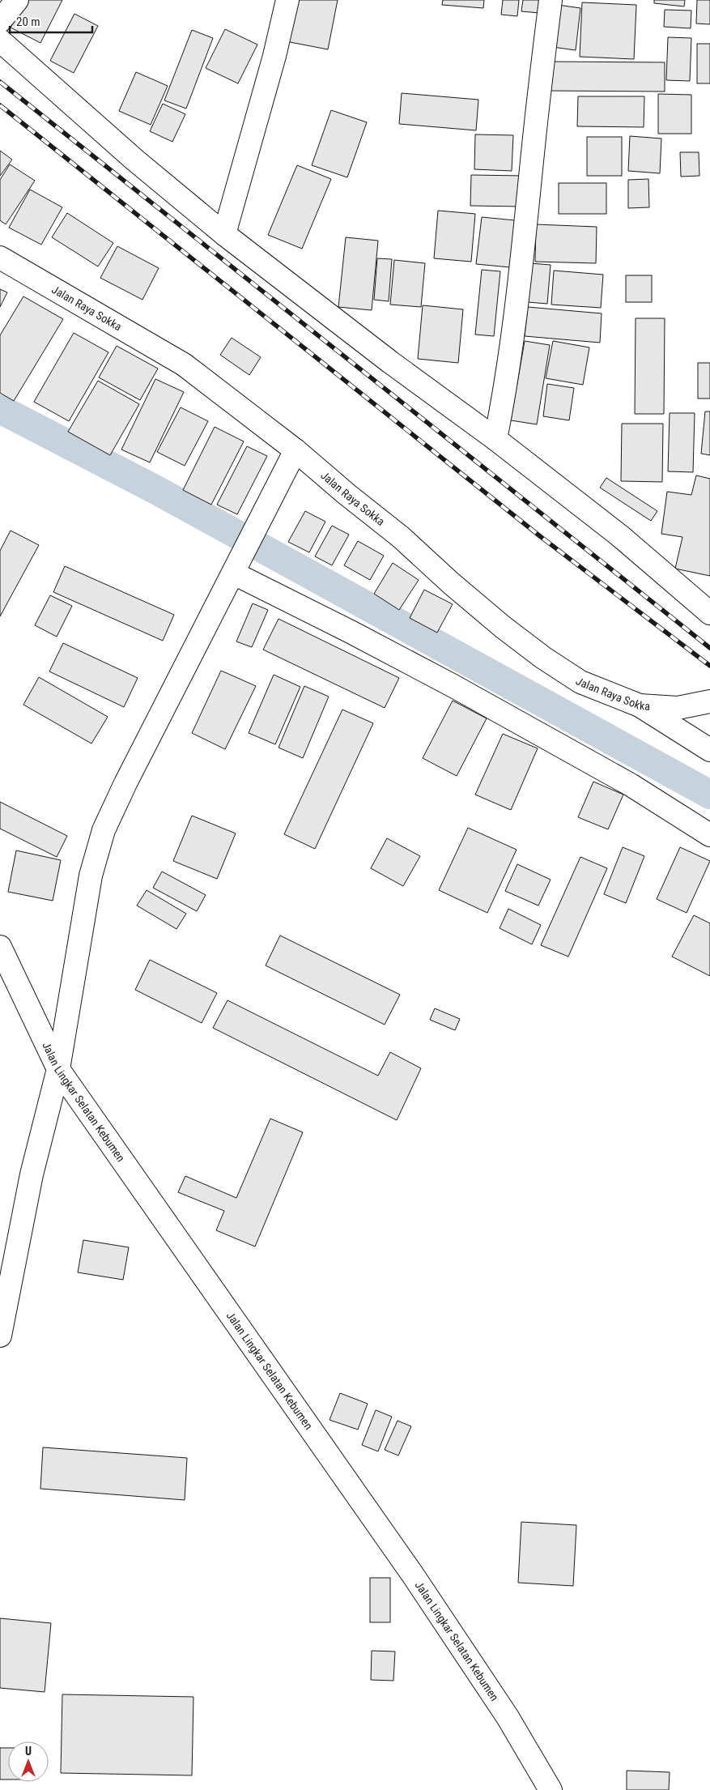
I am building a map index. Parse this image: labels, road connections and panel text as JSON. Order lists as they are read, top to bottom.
{
  "streets": {
    "main road": ["Jalan Raya Sokka", "Jalan Lingkar Selatan Kebumen"]
  },
  "scale_bar": "20 m",
  "north": "top"
}
